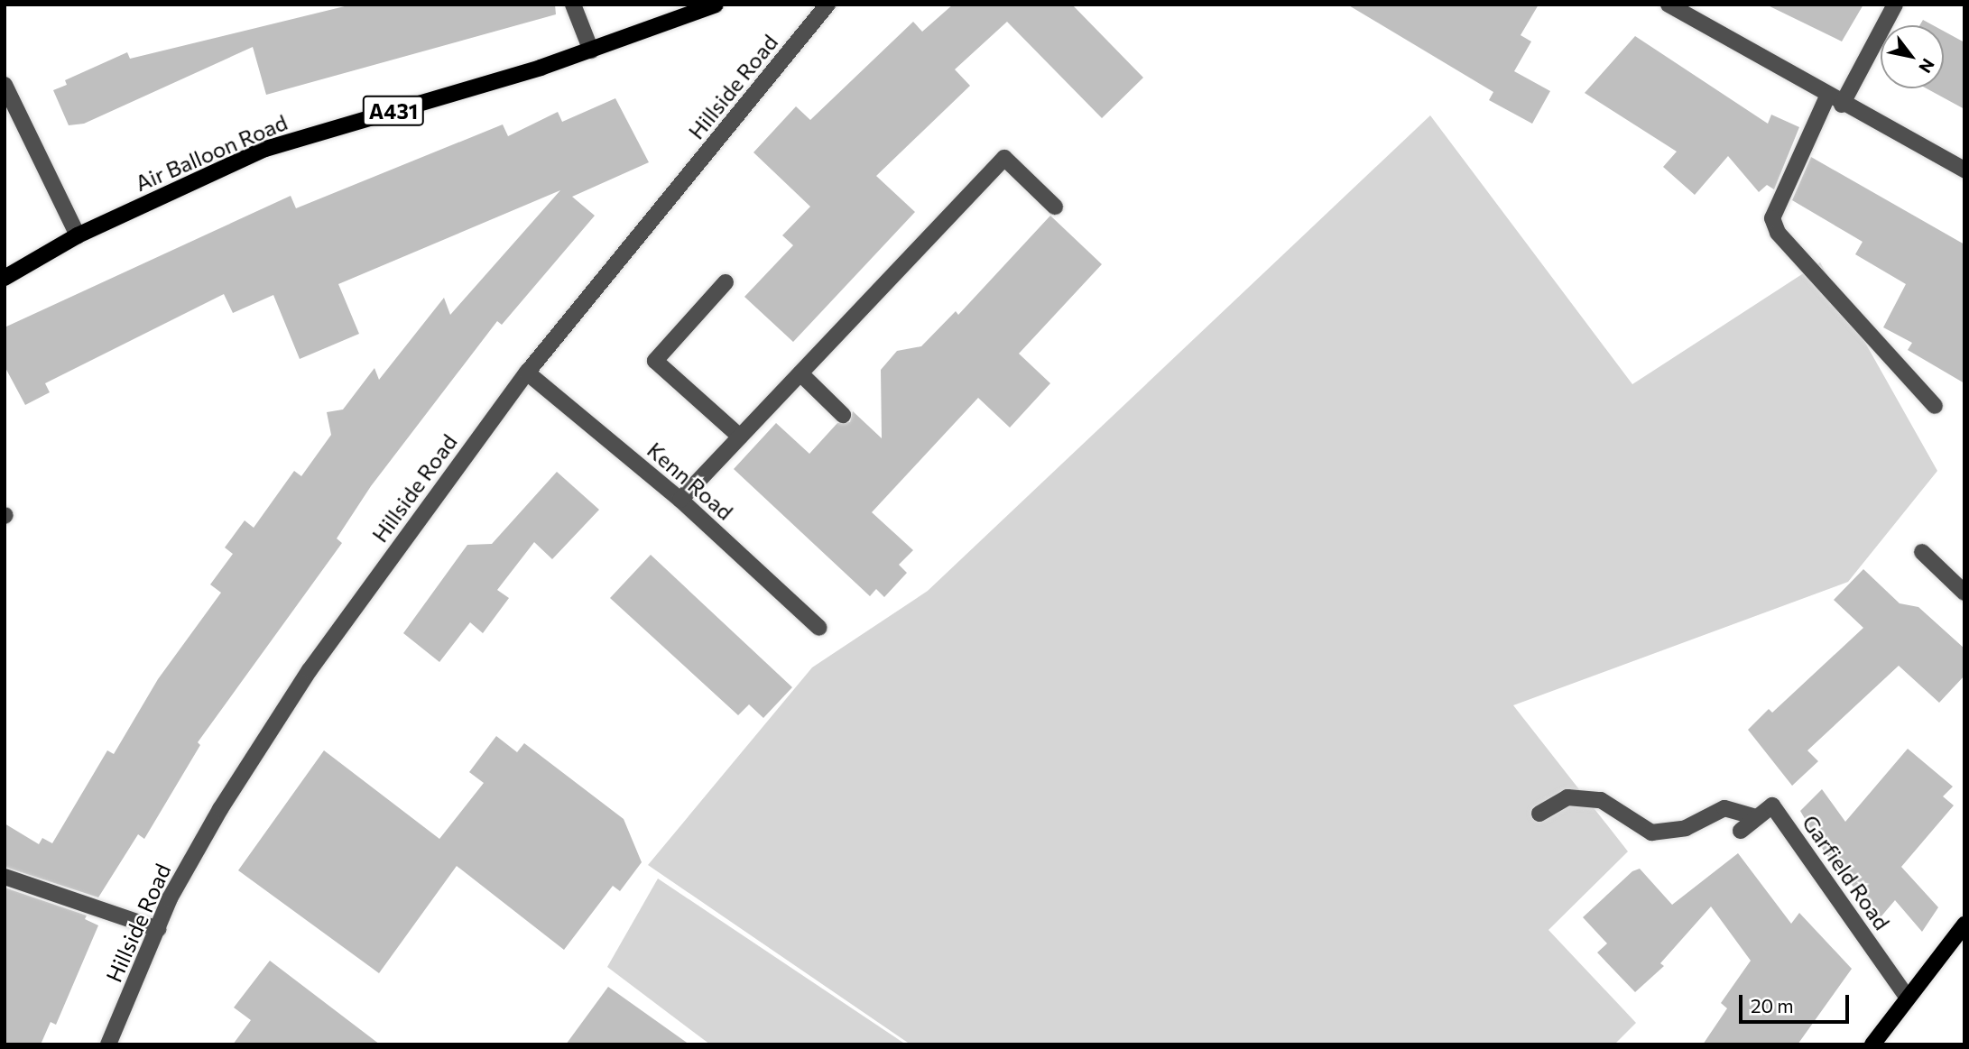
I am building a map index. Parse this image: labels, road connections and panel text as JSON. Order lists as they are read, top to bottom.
{
  "streets": {
    "main road": ["A431", "Air Balloon Road"],
    "street": ["Hillside Road", "Kenn Road", "Garfield Road"]
  },
  "crossings": [
    ["Hillside Road", "Kenn Road"]
  ],
  "scale_bar": "20 m",
  "north": "bottom right"
}
